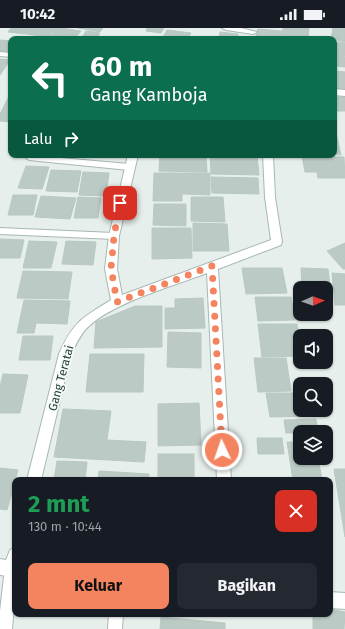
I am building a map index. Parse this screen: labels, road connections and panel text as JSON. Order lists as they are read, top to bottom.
{
  "streets": {
    "street": ["Gang Teratai"]
  },
  "north": "right",
  "page": {
    "status": "10:42",
    "turn": ["60 m", "Gang Kamboja"],
    "then": "Lalu",
    "heading": ["2 mnt", "130 m · 10:44"],
    "buttons": ["Keluar", "Bagikan"]
  }
}
